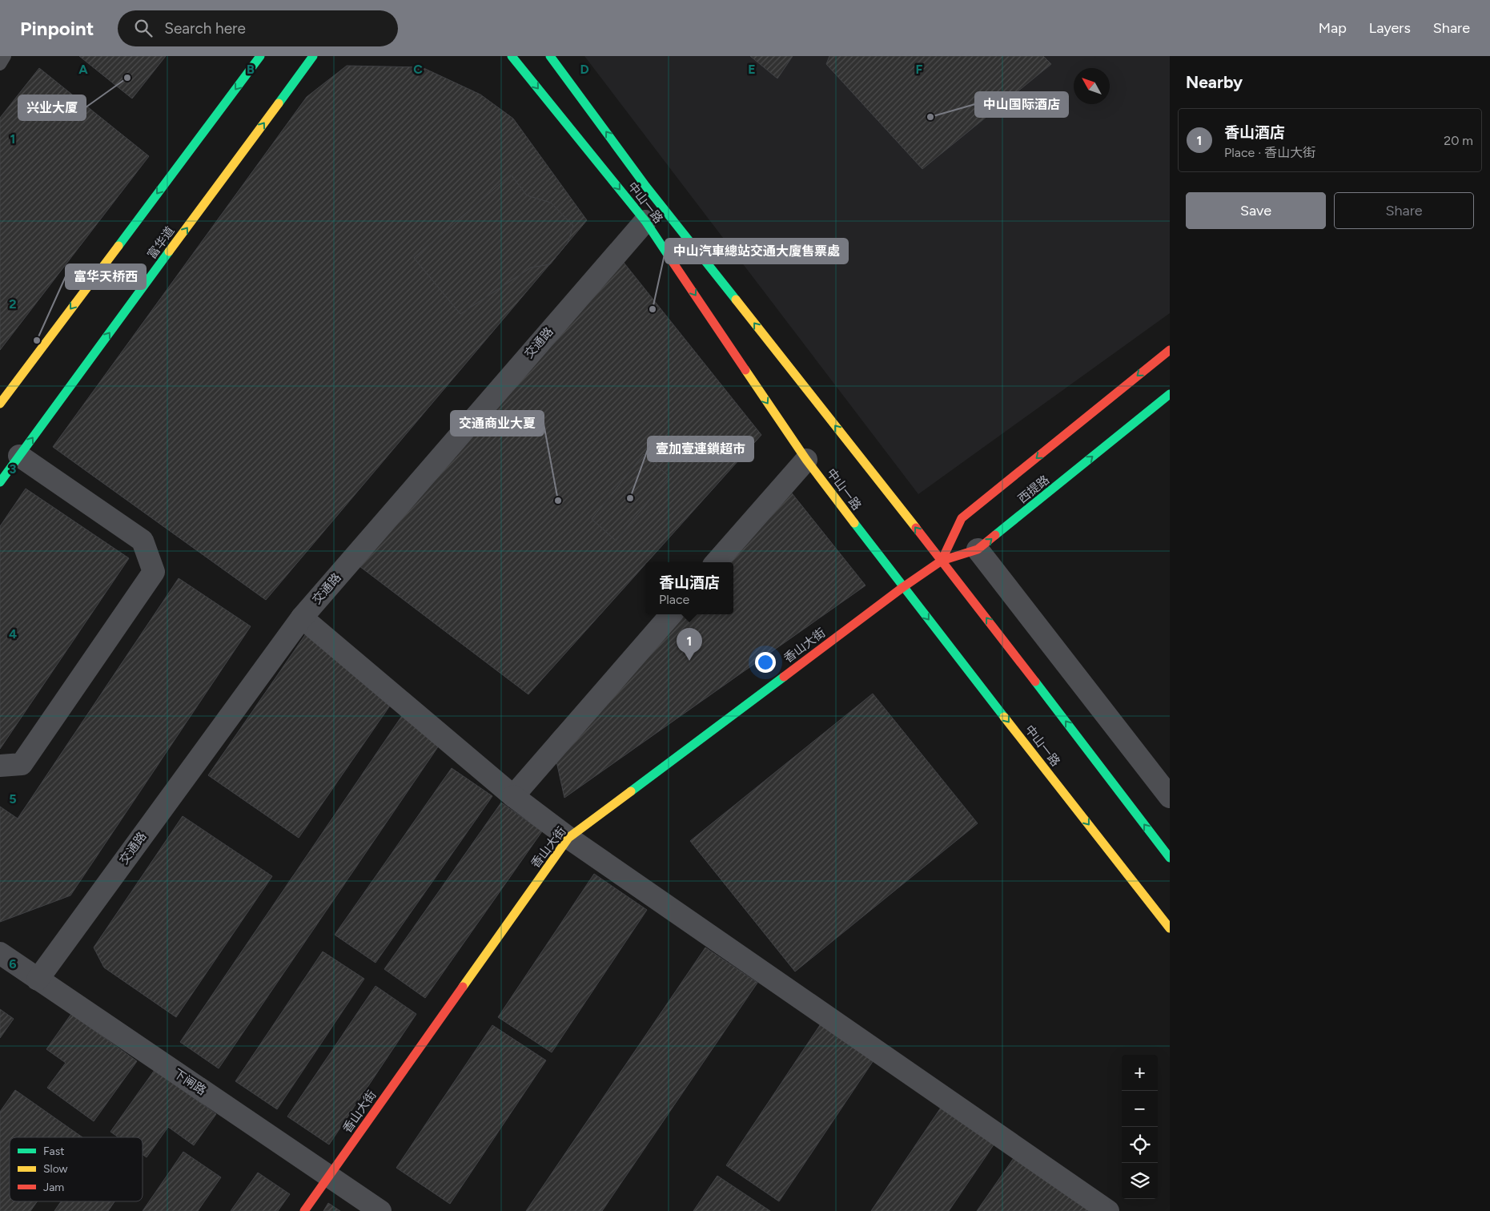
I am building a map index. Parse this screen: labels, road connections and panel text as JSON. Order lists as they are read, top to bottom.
{
  "streets": {
    "main road": [
      "中山一路",
      "富华道",
      "西提路",
      "香山大街"
    ],
    "street": ["交通路", "下闸路"]
  },
  "crossings": [
    ["中山一路", "交通路"],
    ["中山一路", "西提路"],
    ["中山一路", "香山大街"],
    ["交通路", "下闸路"],
    ["西提路", "香山大街"],
    ["香山大街", "下闸路"]
  ],
  "places": [
    "兴业大厦",
    "中山国际酒店",
    "中山汽車總站交通大廈售票處",
    "富华天桥西",
    "壹加壹連鎖超市",
    "交通商业大夏"
  ],
  "legend": ["Fast", "Slow", "Jam"],
  "north": "top left",
  "page": {
    "header": "Pinpoint",
    "search": "Search here",
    "nav": ["Map", "Layers", "Share"],
    "heading": "Nearby",
    "list": [
      {
        "mark": "1",
        "name": "香山酒店",
        "note": "Place · 香山大街",
        "value": "20 m"
      }
    ],
    "buttons": ["Save", "Share"],
    "popup": ["香山酒店", "Place"],
    "pins": "1",
    "map_buttons": ["+", "−"]
  },
  "grid": {
    "columns": [
      "A",
      "B",
      "C",
      "D",
      "E",
      "F"
    ],
    "rows": [
      "1",
      "2",
      "3",
      "4",
      "5",
      "6"
    ]
  }
}
